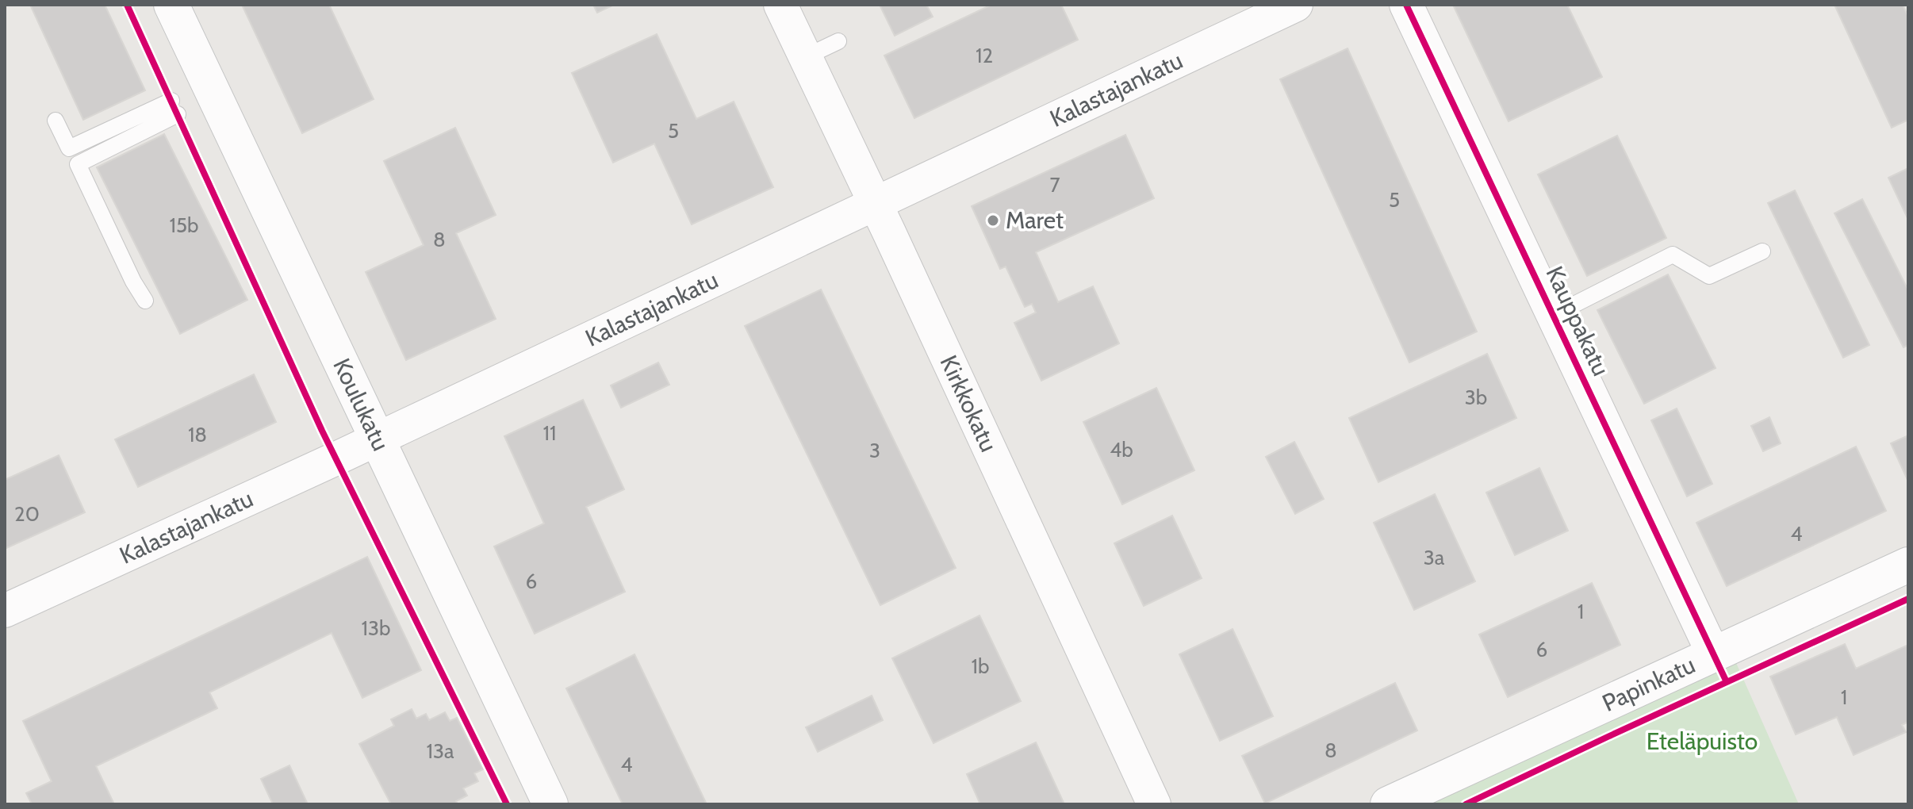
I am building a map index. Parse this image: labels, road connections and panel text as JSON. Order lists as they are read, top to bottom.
{
  "streets": {
    "street": [
      "Kalastajankatu",
      "Kauppakatu",
      "Kirkkokatu",
      "Koulukatu",
      "Papinkatu"
    ]
  },
  "crossings": [
    ["Kalastajankatu", "Kirkkokatu"],
    ["Kalastajankatu", "Koulukatu"],
    ["Kauppakatu", "Papinkatu"]
  ],
  "parks": ["Eteläpuisto"],
  "places": ["Maret"],
  "house_numbers": [
    "12",
    "5",
    "7",
    "5",
    "15b",
    "8",
    "3b",
    "11",
    "18",
    "4b",
    "3",
    "20",
    "4",
    "3a",
    "6",
    "1",
    "13b",
    "6",
    "1b",
    "1",
    "8",
    "13a",
    "4"
  ]
}
